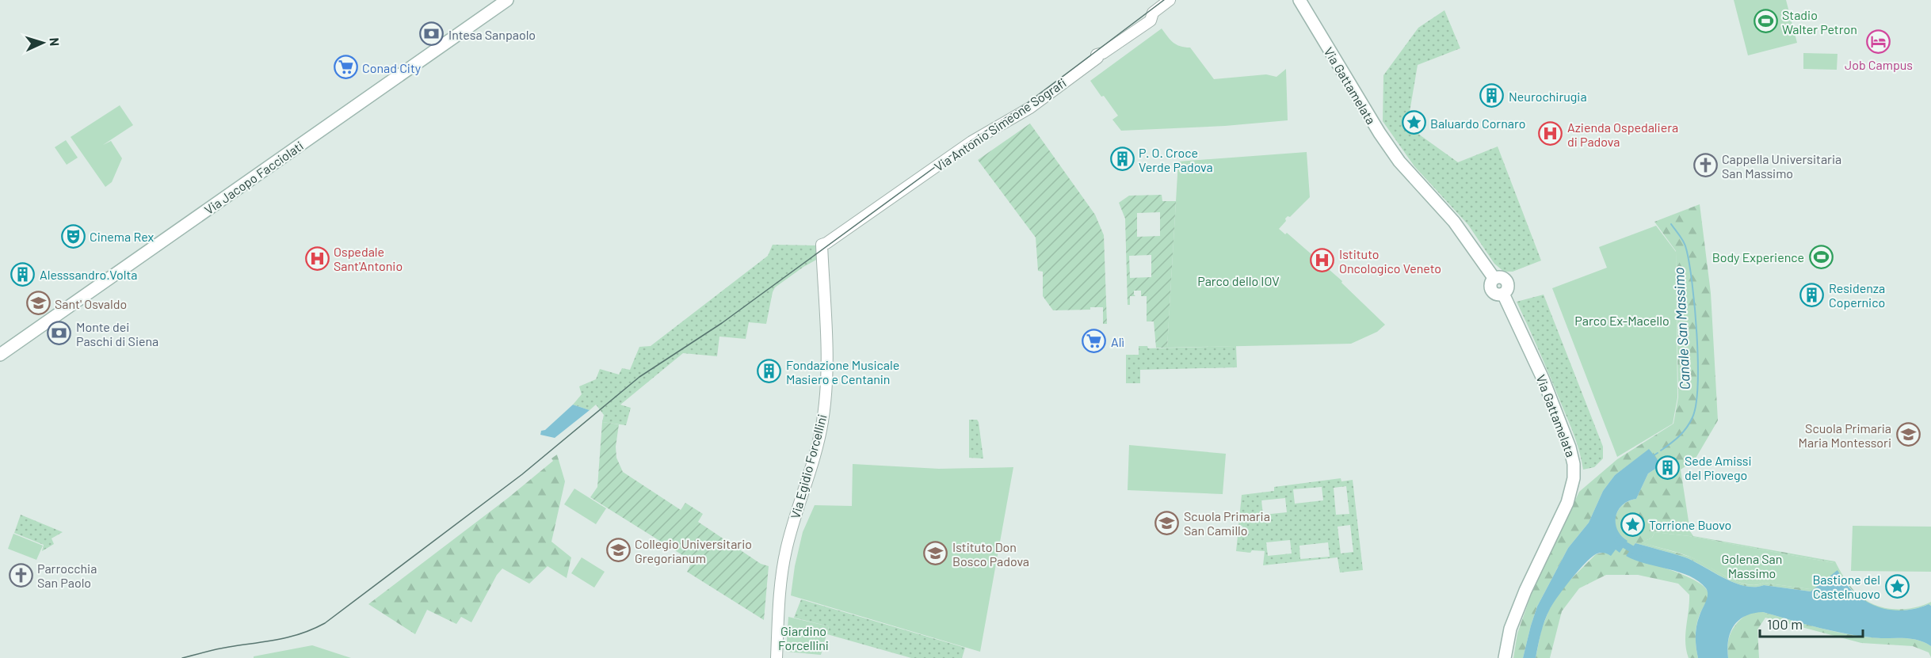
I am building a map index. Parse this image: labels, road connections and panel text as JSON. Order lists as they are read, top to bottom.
{
  "streets": {
    "main road": ["Via Gattamelata", "Via Jacopo Facciolati"],
    "street": ["Via Antonio Simeone Sografi", "Via Egidio Forcellini"]
  },
  "crossings": [
    ["Via Antonio Simeone Sografi", "Via Egidio Forcellini"]
  ],
  "water": ["Canale San Massimo"],
  "parks": [
    "Parco dello IOV",
    "Parco Ex-Macello",
    "Golena San Massimo",
    "Giardino Forcellini"
  ],
  "places": {
    "sports": ["Stadio Walter Petron", "Body Experience"],
    "bank": ["Intesa Sanpaolo", "Monte dei Paschi di Siena"],
    "hotel": ["Job Campus"],
    "supermarket": ["Conad City", "Alì"],
    "building": [
      "Neurochirugia",
      "P. O. Croce Verde Padova",
      "Alesssandro.Volta",
      "Residenza Copernico",
      "Fondazione Musicale Masiero e Centanin",
      "Sede Amissi del Piovego"
    ],
    "place": ["Baluardo Cornaro", "Torrione Buovo", "Bastione del Castelnuovo"],
    "hospital": ["Azienda Ospedaliera di Padova", "Ospedale Sant'Antonio", "Istituto Oncologico Veneto"],
    "church": ["Cappella Universitaria San Massimo", "Parrocchia San Paolo"],
    "theatre": ["Cinema Rex"],
    "school or university": [
      "Sant' Osvaldo",
      "Scuola Primaria Maria Montessori",
      "Scuola Primaria San Camillo",
      "Collegio Universitario Gregorianum",
      "Istituto Don Bosco Padova"
    ]
  },
  "scale_bar": "100 m",
  "north": "right"
}
